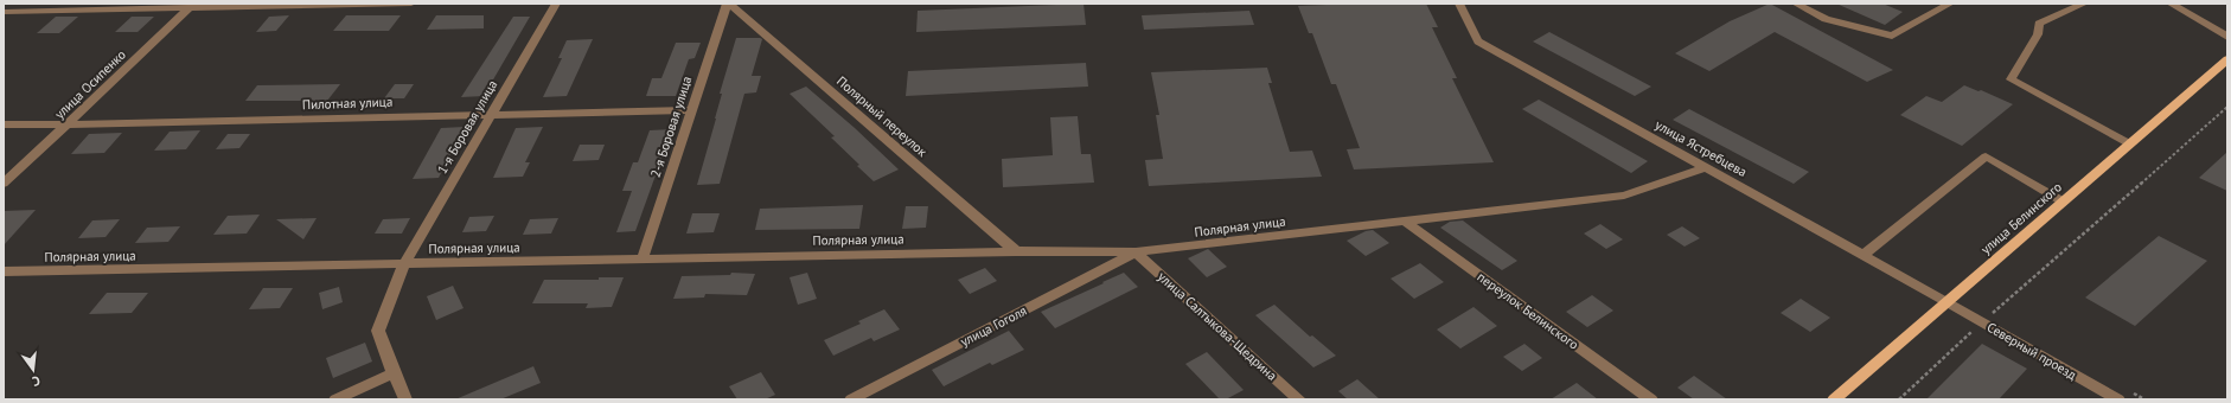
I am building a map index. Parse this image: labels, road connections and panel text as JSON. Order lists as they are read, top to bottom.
{
  "streets": {
    "main road": ["улица Белинского"],
    "street": [
      "улица Осипенко",
      "Пилотная улица",
      "Полярный переулок",
      "1-я Боровая улица",
      "2-я Боровая улица",
      "улица Ястребцева",
      "Полярная улица",
      "переулок Белинского",
      "улица Гоголя",
      "улица Салтыкова-Щедрина",
      "Северный проезд"
    ]
  },
  "crossings": [
    ["улица Осипенко", "Пилотная улица"],
    ["Пилотная улица", "1-я Боровая улица"],
    ["Пилотная улица", "2-я Боровая улица"],
    ["Полярный переулок", "2-я Боровая улица"],
    ["Полярный переулок", "Полярная улица"],
    ["1-я Боровая улица", "Полярная улица"],
    ["2-я Боровая улица", "Полярная улица"],
    ["улица Ястребцева", "улица Белинского"],
    ["улица Ястребцева", "Полярная улица"],
    ["улица Ястребцева", "Северный проезд"],
    ["улица Белинского", "Северный проезд"],
    ["Полярная улица", "переулок Белинского"],
    ["Полярная улица", "улица Гоголя"],
    ["Полярная улица", "улица Салтыкова-Щедрина"],
    ["улица Гоголя", "улица Салтыкова-Щедрина"]
  ],
  "north": "bottom"
}
